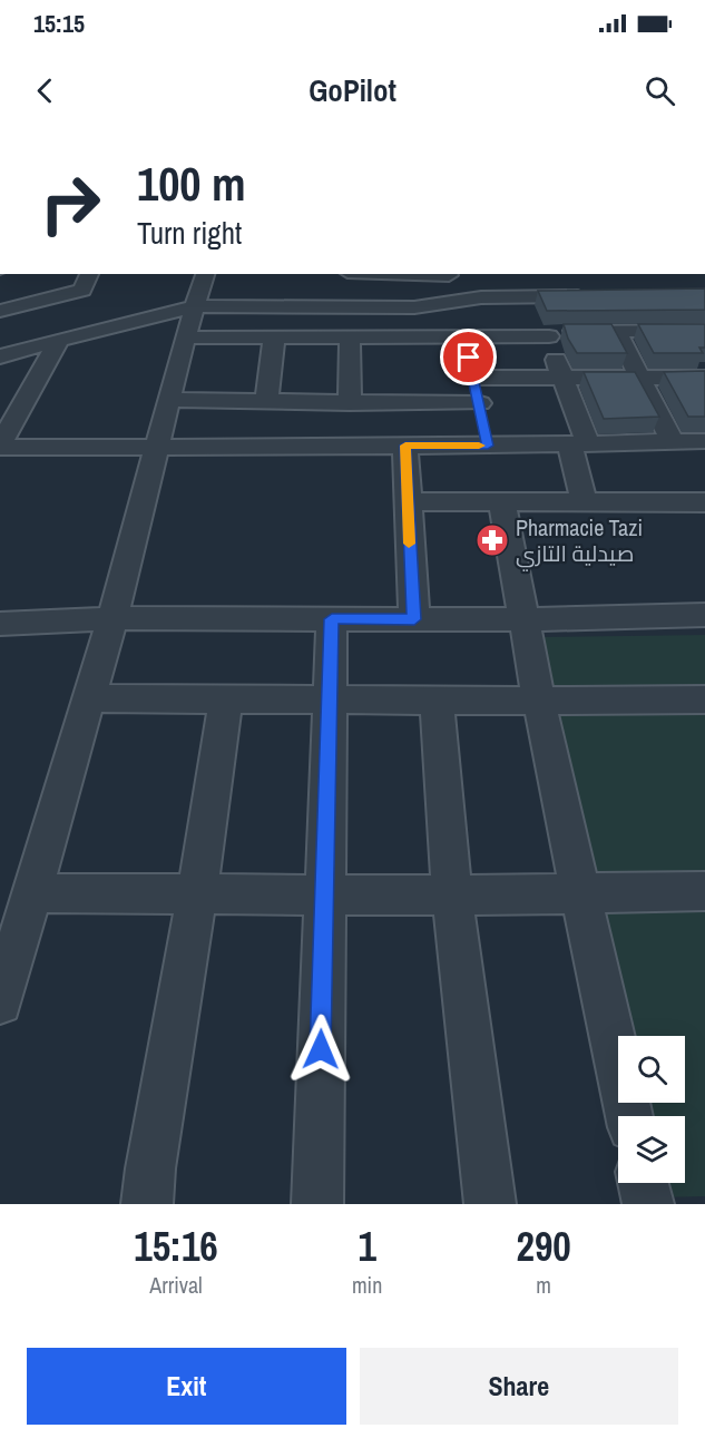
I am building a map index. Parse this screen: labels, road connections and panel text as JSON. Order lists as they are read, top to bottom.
{
  "places": {
    "pharmacy": ["Pharmacie Tazi صيدلية التازي"]
  },
  "page": {
    "status": "15:15",
    "header": "GoPilot",
    "turn": ["100 m", "Turn right"],
    "eta": [
      "15:16",
      "Arrival",
      "1",
      "min",
      "290",
      "m"
    ],
    "buttons": ["Exit", "Share"]
  }
}
